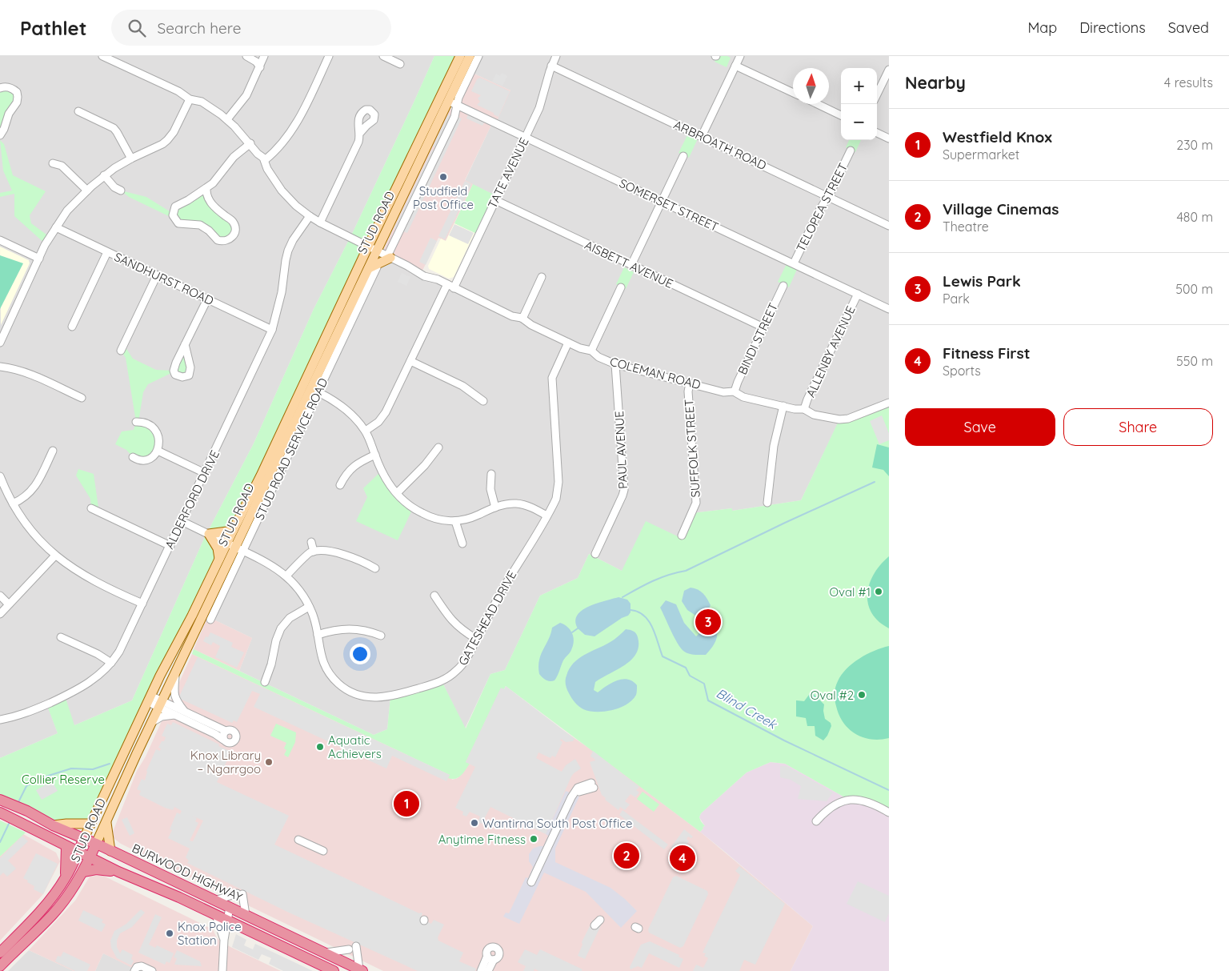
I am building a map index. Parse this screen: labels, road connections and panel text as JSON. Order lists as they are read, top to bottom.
{
  "streets": {
    "highway": ["STUD ROAD", "BURWOOD HIGHWAY"],
    "street": [
      "ARBROATH ROAD",
      "TATE AVENUE",
      "SOMERSET STREET",
      "TELOPEA STREET",
      "AISBETT AVENUE",
      "SANDHURST ROAD",
      "BINDI STREET",
      "ALLENBY AVENUE",
      "COLEMAN ROAD",
      "SUFFOLK STREET",
      "STUD ROAD SERVICE ROAD",
      "PAUL AVENUE",
      "ALDERFORD DRIVE",
      "GATESHEAD DRIVE"
    ]
  },
  "crossings": [
    ["ARBROATH ROAD", "TATE AVENUE"],
    ["ARBROATH ROAD", "TELOPEA STREET"],
    ["TATE AVENUE", "SOMERSET STREET"],
    ["TATE AVENUE", "AISBETT AVENUE"],
    ["TATE AVENUE", "COLEMAN ROAD"],
    ["SOMERSET STREET", "TELOPEA STREET"],
    ["SOMERSET STREET", "STUD ROAD"],
    ["SOMERSET STREET", "ALLENBY AVENUE"],
    ["STUD ROAD", "COLEMAN ROAD"],
    ["STUD ROAD", "STUD ROAD SERVICE ROAD"],
    ["STUD ROAD", "GATESHEAD DRIVE"],
    ["STUD ROAD", "BURWOOD HIGHWAY"],
    ["AISBETT AVENUE", "BINDI STREET"],
    ["SANDHURST ROAD", "ALDERFORD DRIVE"],
    ["BINDI STREET", "COLEMAN ROAD"],
    ["ALLENBY AVENUE", "COLEMAN ROAD"],
    ["COLEMAN ROAD", "SUFFOLK STREET"],
    ["COLEMAN ROAD", "PAUL AVENUE"],
    ["COLEMAN ROAD", "ALDERFORD DRIVE"],
    ["COLEMAN ROAD", "GATESHEAD DRIVE"],
    ["STUD ROAD SERVICE ROAD", "GATESHEAD DRIVE"],
    ["ALDERFORD DRIVE", "GATESHEAD DRIVE"]
  ],
  "water": ["Blind Creek"],
  "parks": ["Collier Reserve"],
  "places": [
    "Studfield Post Office",
    "Oval #1",
    "Oval #2",
    "Aquatic Achievers",
    "Knox Library – Ngarrgoo",
    "Wantirna South Post Office",
    "Anytime Fitness",
    "Knox Police Station"
  ],
  "north": "top",
  "page": {
    "header": "Pathlet",
    "search": "Search here",
    "nav": ["Map", "Directions", "Saved"],
    "heading": ["Nearby", "4 results"],
    "map_buttons": ["+", "−"],
    "list": [
      {
        "mark": "1",
        "name": "Westfield Knox",
        "note": "Supermarket",
        "value": "230 m"
      },
      {
        "mark": "2",
        "name": "Village Cinemas",
        "note": "Theatre",
        "value": "480 m"
      },
      {
        "mark": "3",
        "name": "Lewis Park",
        "note": "Park",
        "value": "500 m"
      },
      {
        "mark": "4",
        "name": "Fitness First",
        "note": "Sports",
        "value": "550 m"
      }
    ],
    "buttons": ["Save", "Share"],
    "pins": [
      "3",
      "1",
      "2",
      "4"
    ]
  }
}
